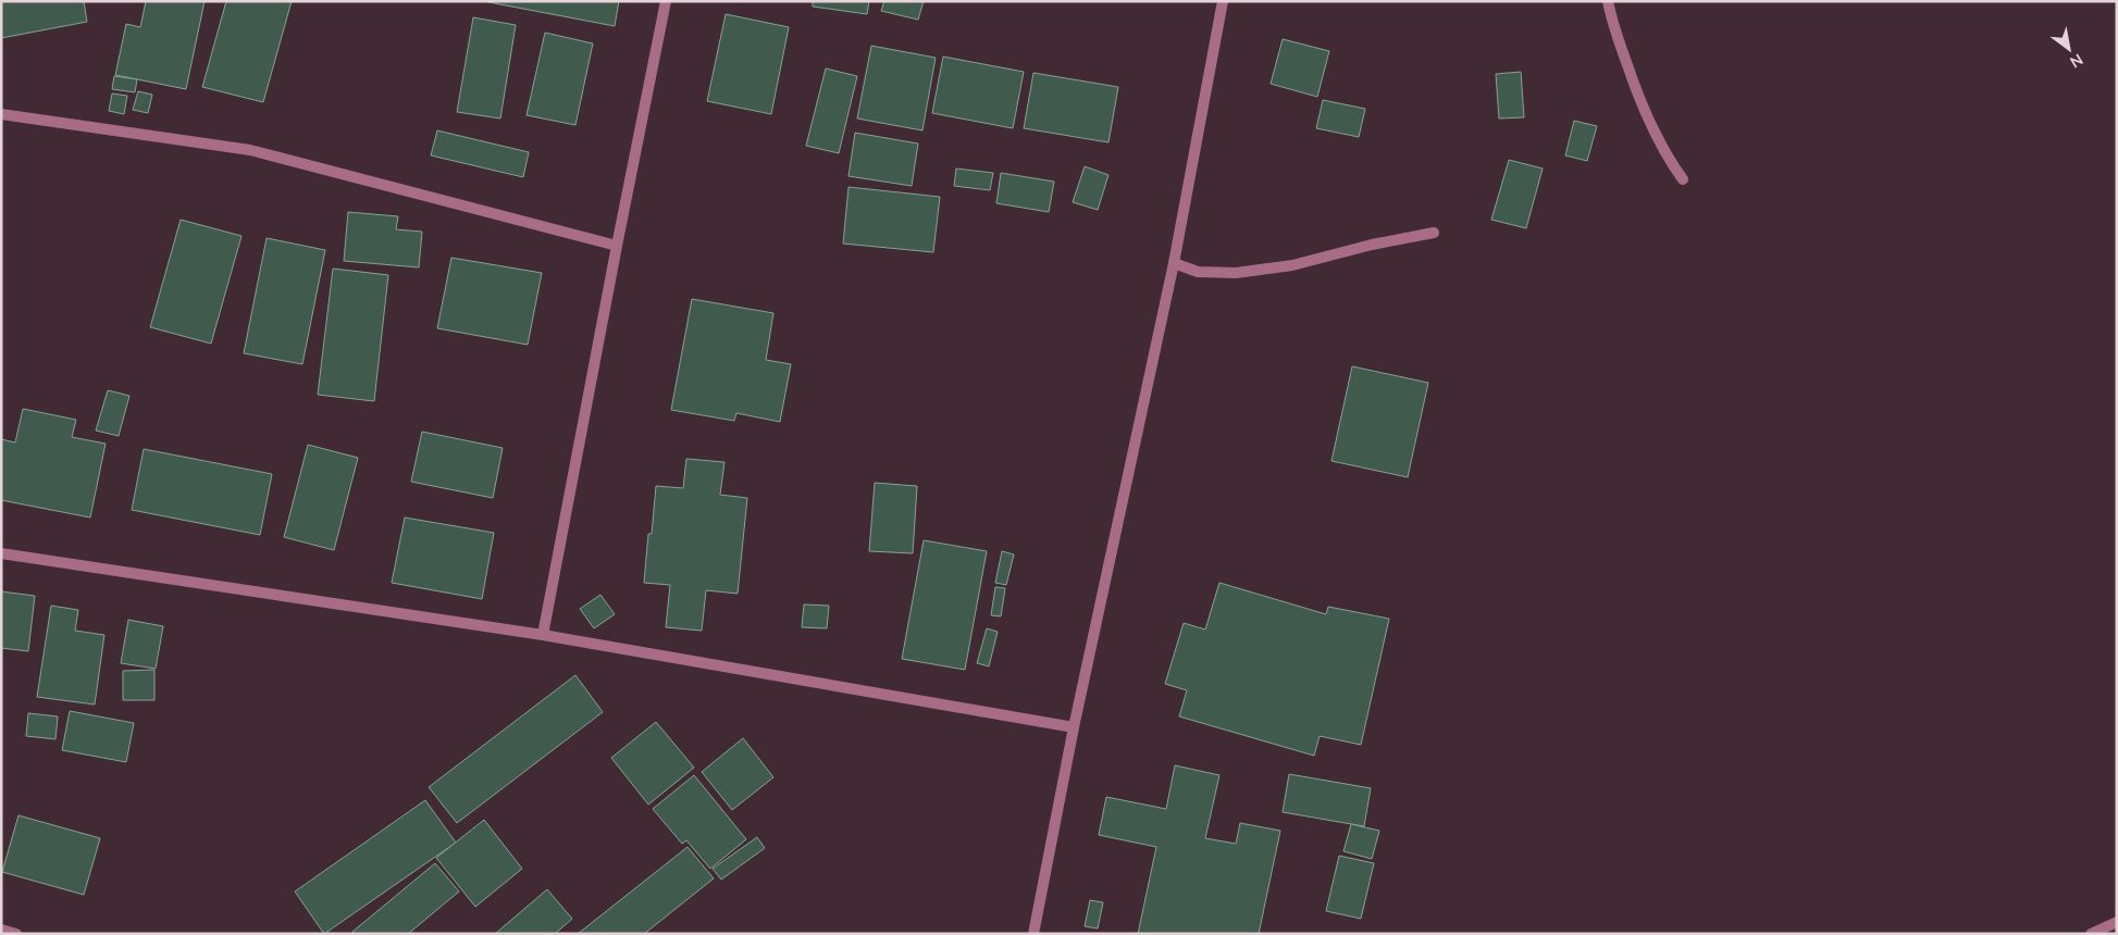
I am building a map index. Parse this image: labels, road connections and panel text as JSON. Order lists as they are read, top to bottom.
{
  "north": "bottom right"
}
